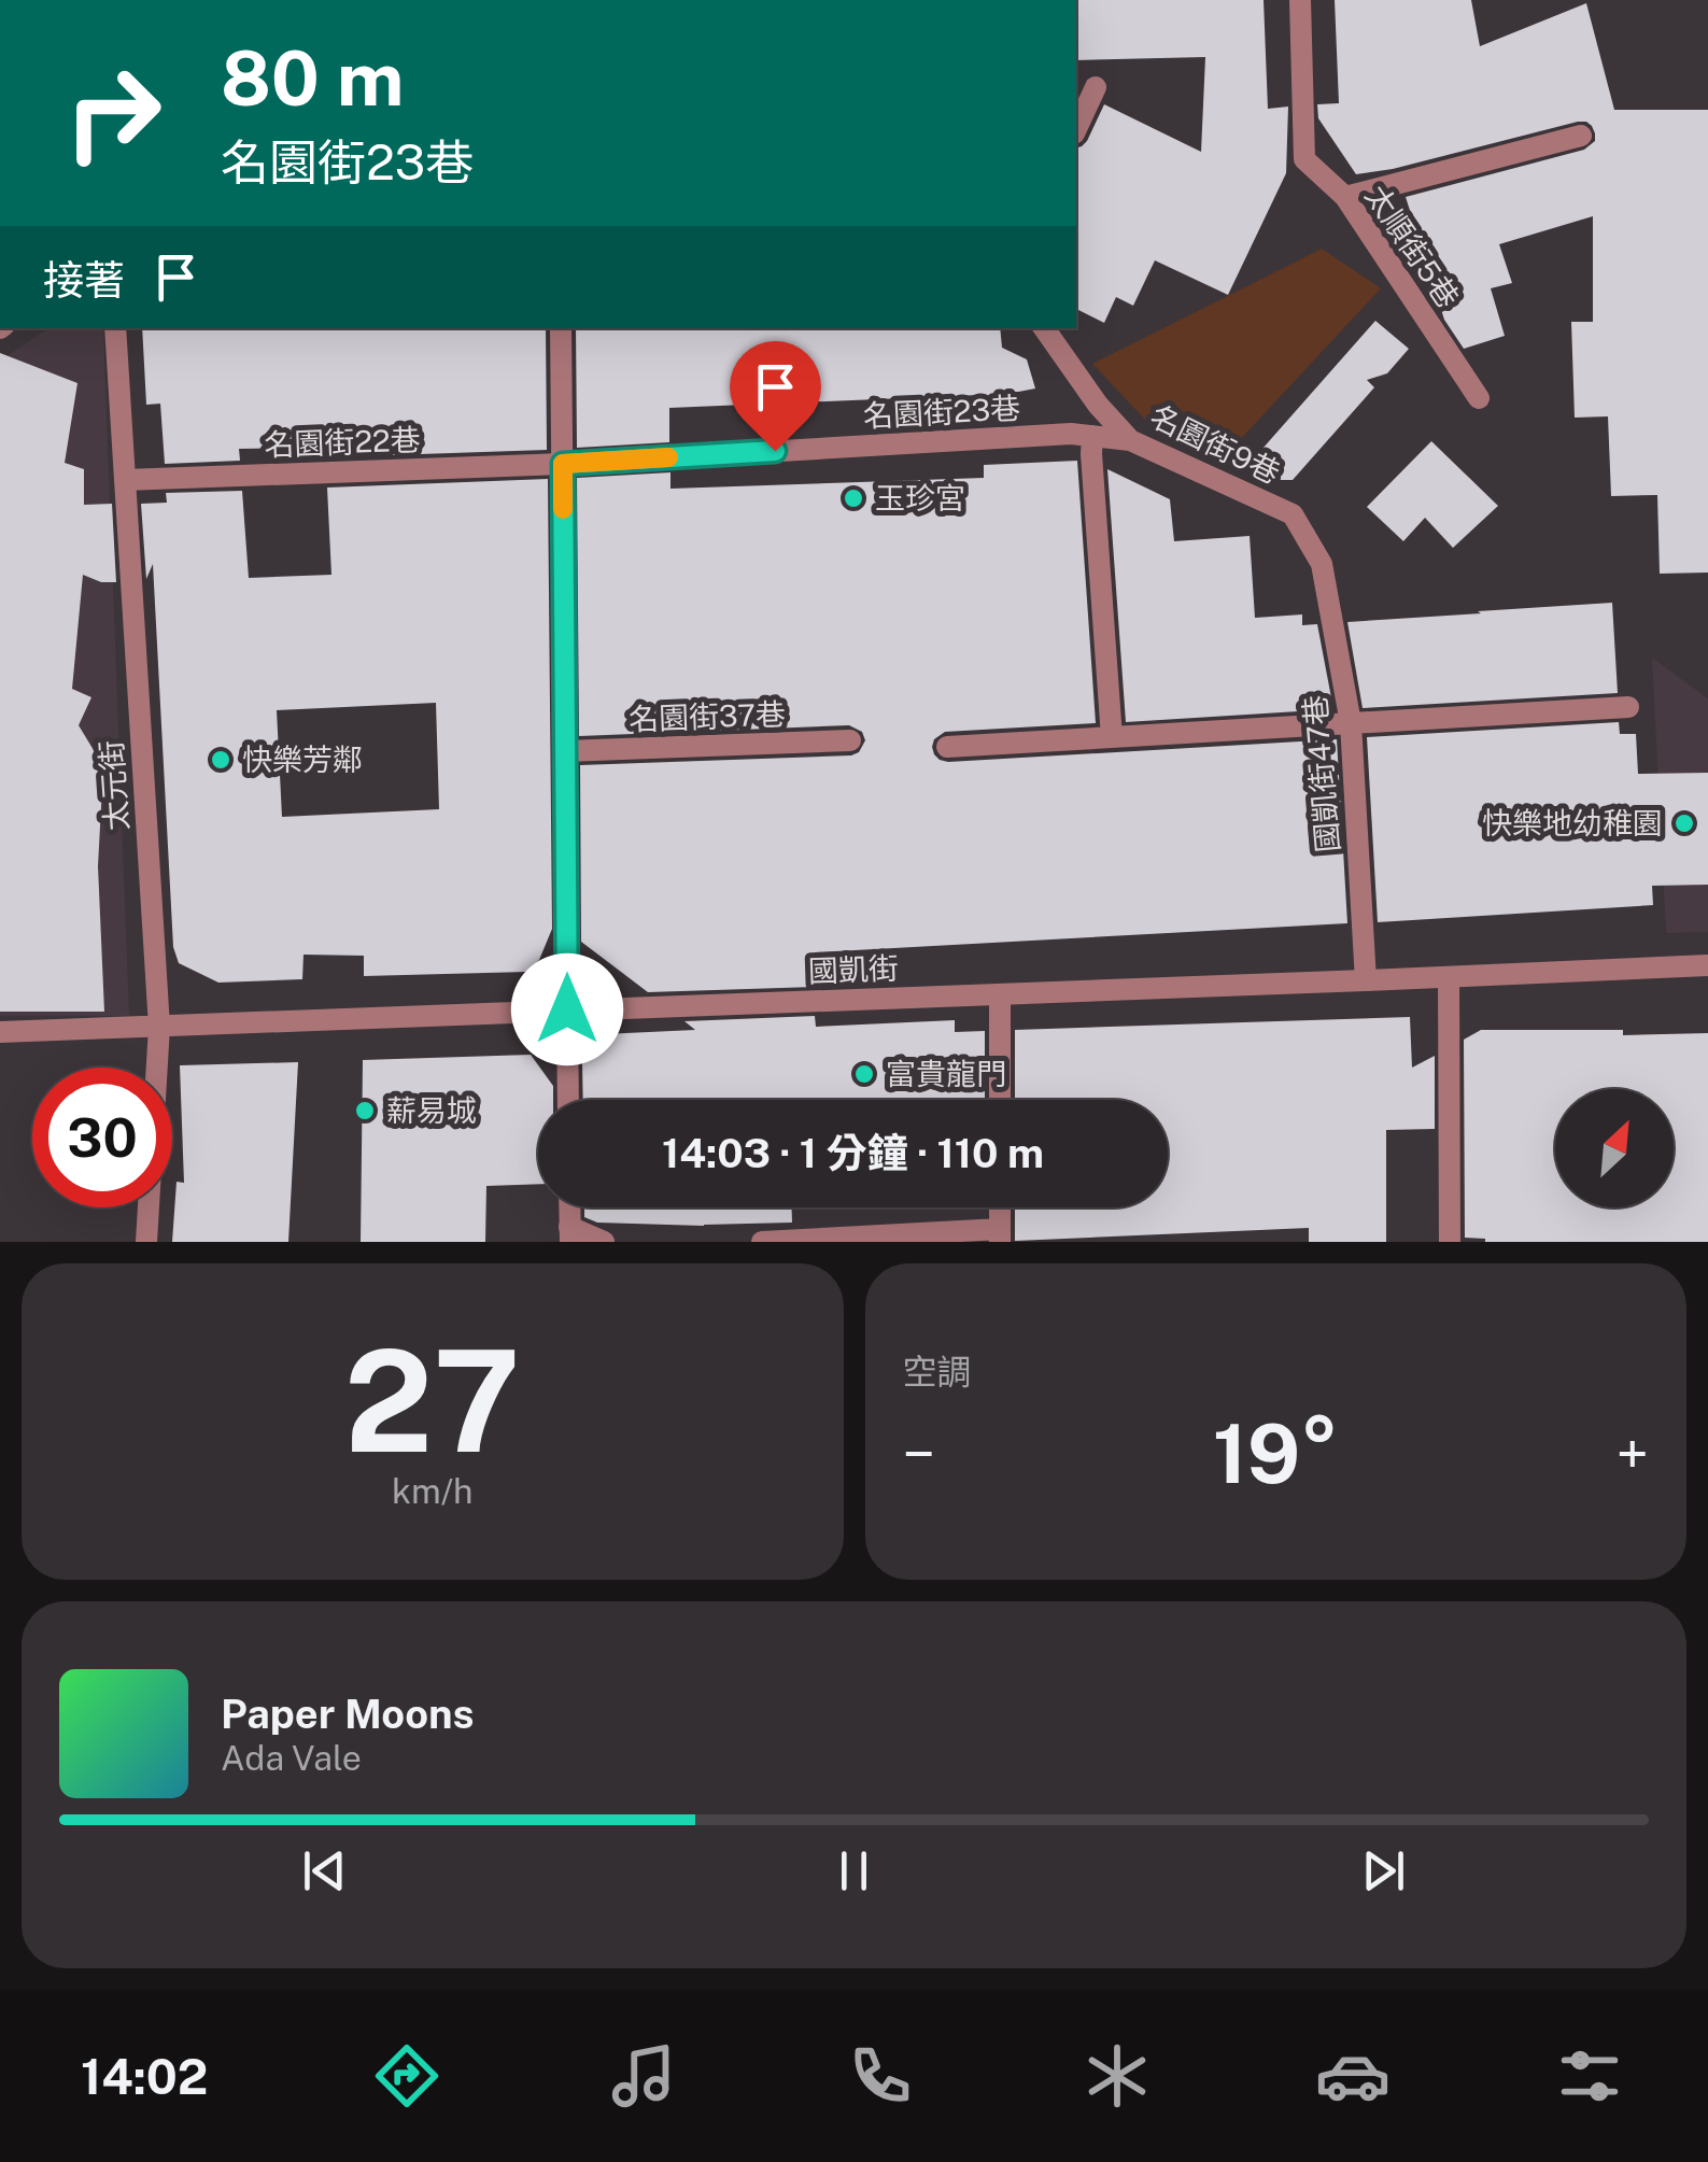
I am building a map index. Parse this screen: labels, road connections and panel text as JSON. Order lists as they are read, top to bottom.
{
  "streets": {
    "street": [
      "太順街5巷",
      "名園街23巷",
      "名園街22巷",
      "名園街9巷",
      "名園街37巷",
      "國凱街47巷",
      "太元街",
      "國凱街"
    ]
  },
  "crossings": [
    ["名園街23巷", "名園街22巷"],
    ["名園街23巷", "名園街9巷"],
    ["名園街22巷", "太元街"],
    ["名園街9巷", "國凱街47巷"],
    ["國凱街47巷", "國凱街"],
    ["太元街", "國凱街"]
  ],
  "places": [
    "玉珍宮",
    "快樂芳鄰",
    "快樂地幼稚園",
    "富貴龍門",
    "薪易城"
  ],
  "north": "top right",
  "page": {
    "turn": ["80 m", "名園街23巷"],
    "then": "接著",
    "limit": "30",
    "trip": "14:03 · 1 分鐘 · 110 m",
    "tile": [
      ["27", "km/h"],
      "空調"
    ],
    "heat": ["−", "19°", "+"],
    "song": ["Paper Moons", "Ada Vale"],
    "tabs": "14:02"
  }
}
